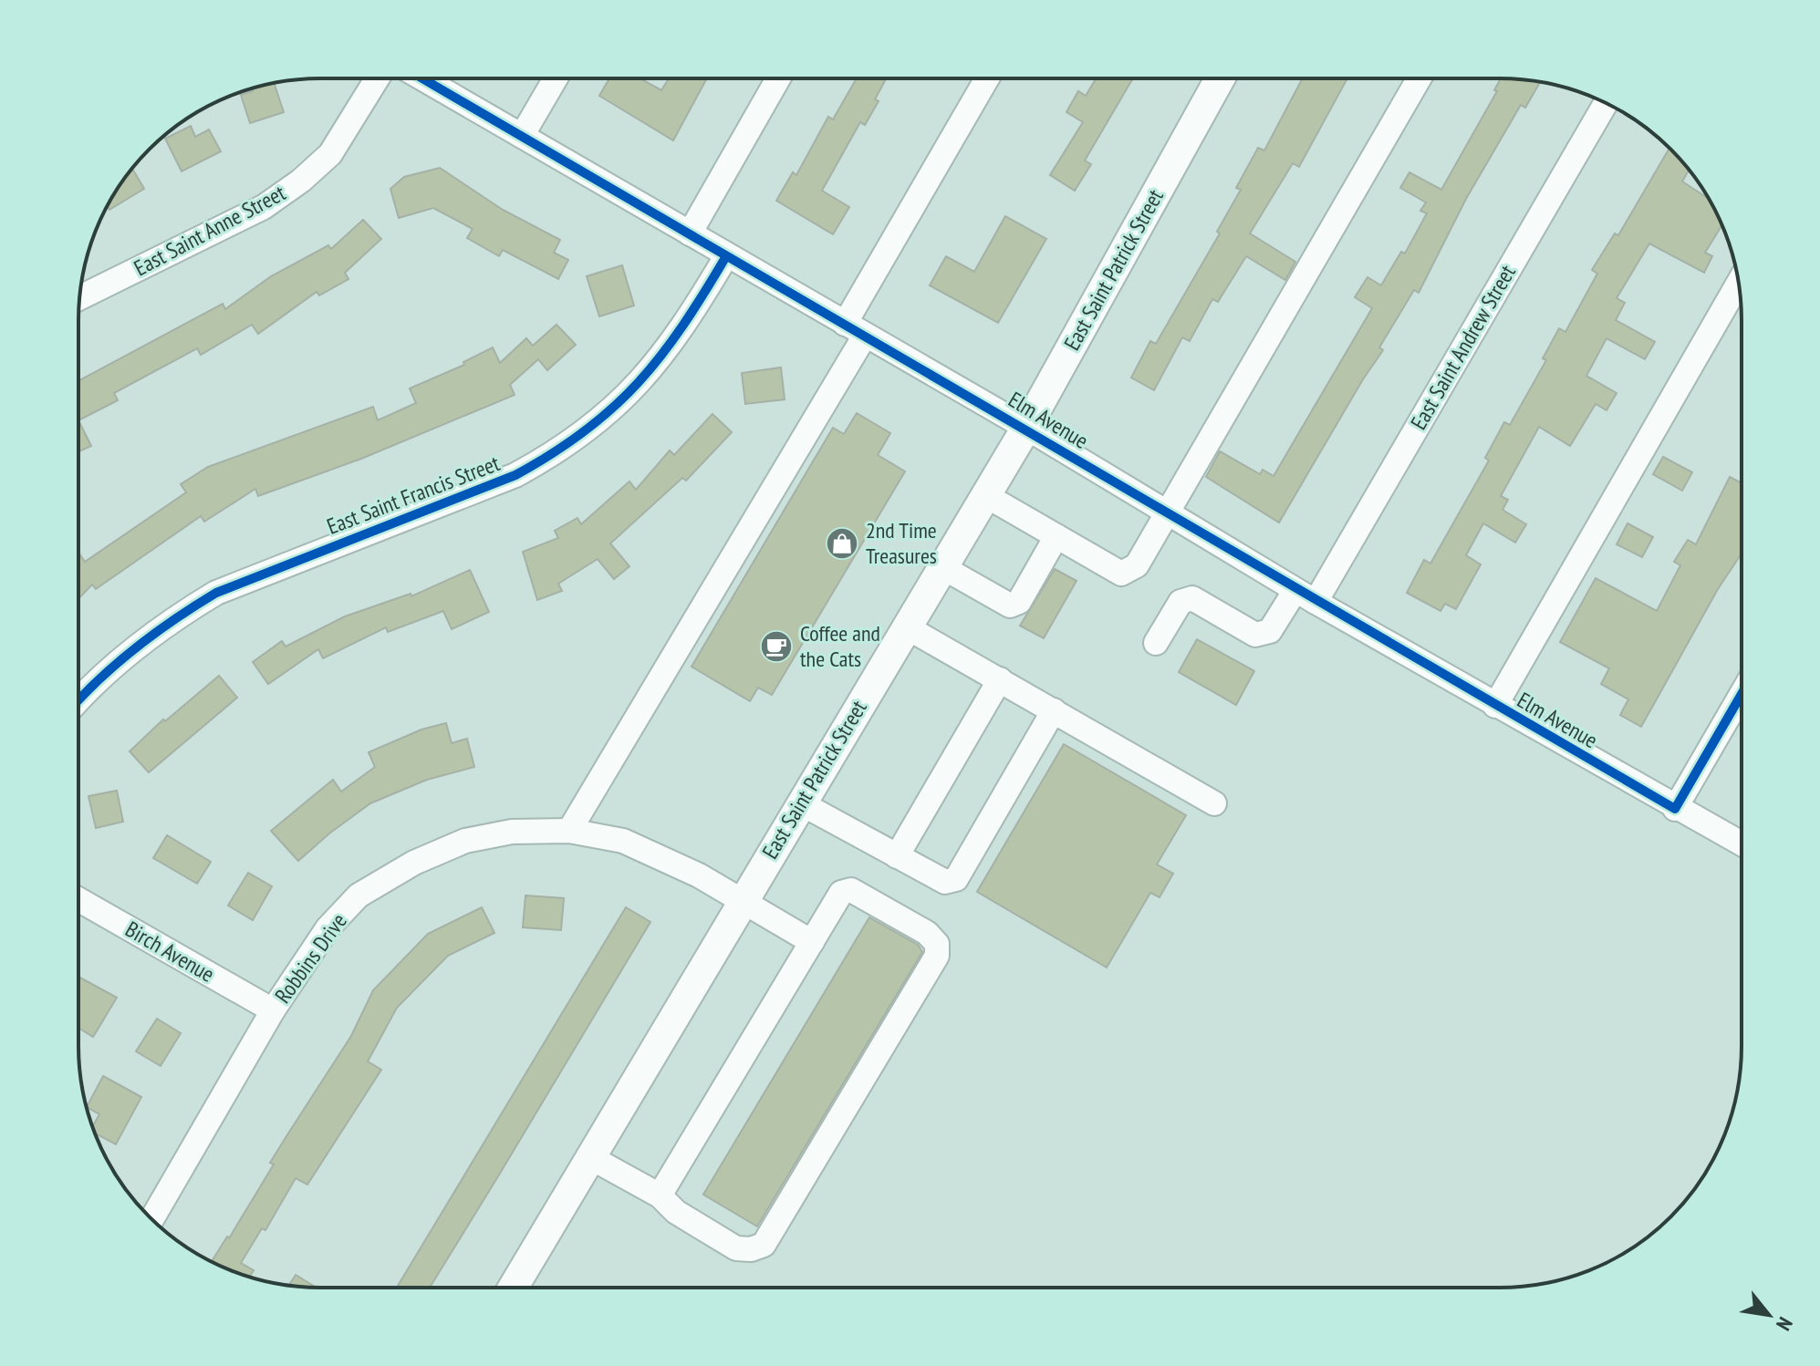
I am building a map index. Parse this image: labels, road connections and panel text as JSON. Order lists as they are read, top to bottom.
{
  "streets": {
    "main road": ["East Saint Patrick Street"],
    "street": [
      "East Saint Anne Street",
      "East Saint Andrew Street",
      "Elm Avenue",
      "East Saint Francis Street",
      "Birch Avenue",
      "Robbins Drive"
    ]
  },
  "crossings": [
    ["East Saint Patrick Street", "Elm Avenue"],
    ["East Saint Patrick Street", "Robbins Drive"],
    ["East Saint Andrew Street", "Elm Avenue"],
    ["Elm Avenue", "East Saint Francis Street"],
    ["Birch Avenue", "Robbins Drive"]
  ],
  "places": {
    "shop": ["2nd Time Treasures"],
    "cafe": ["Coffee and the Cats"]
  },
  "north": "bottom right"
}
